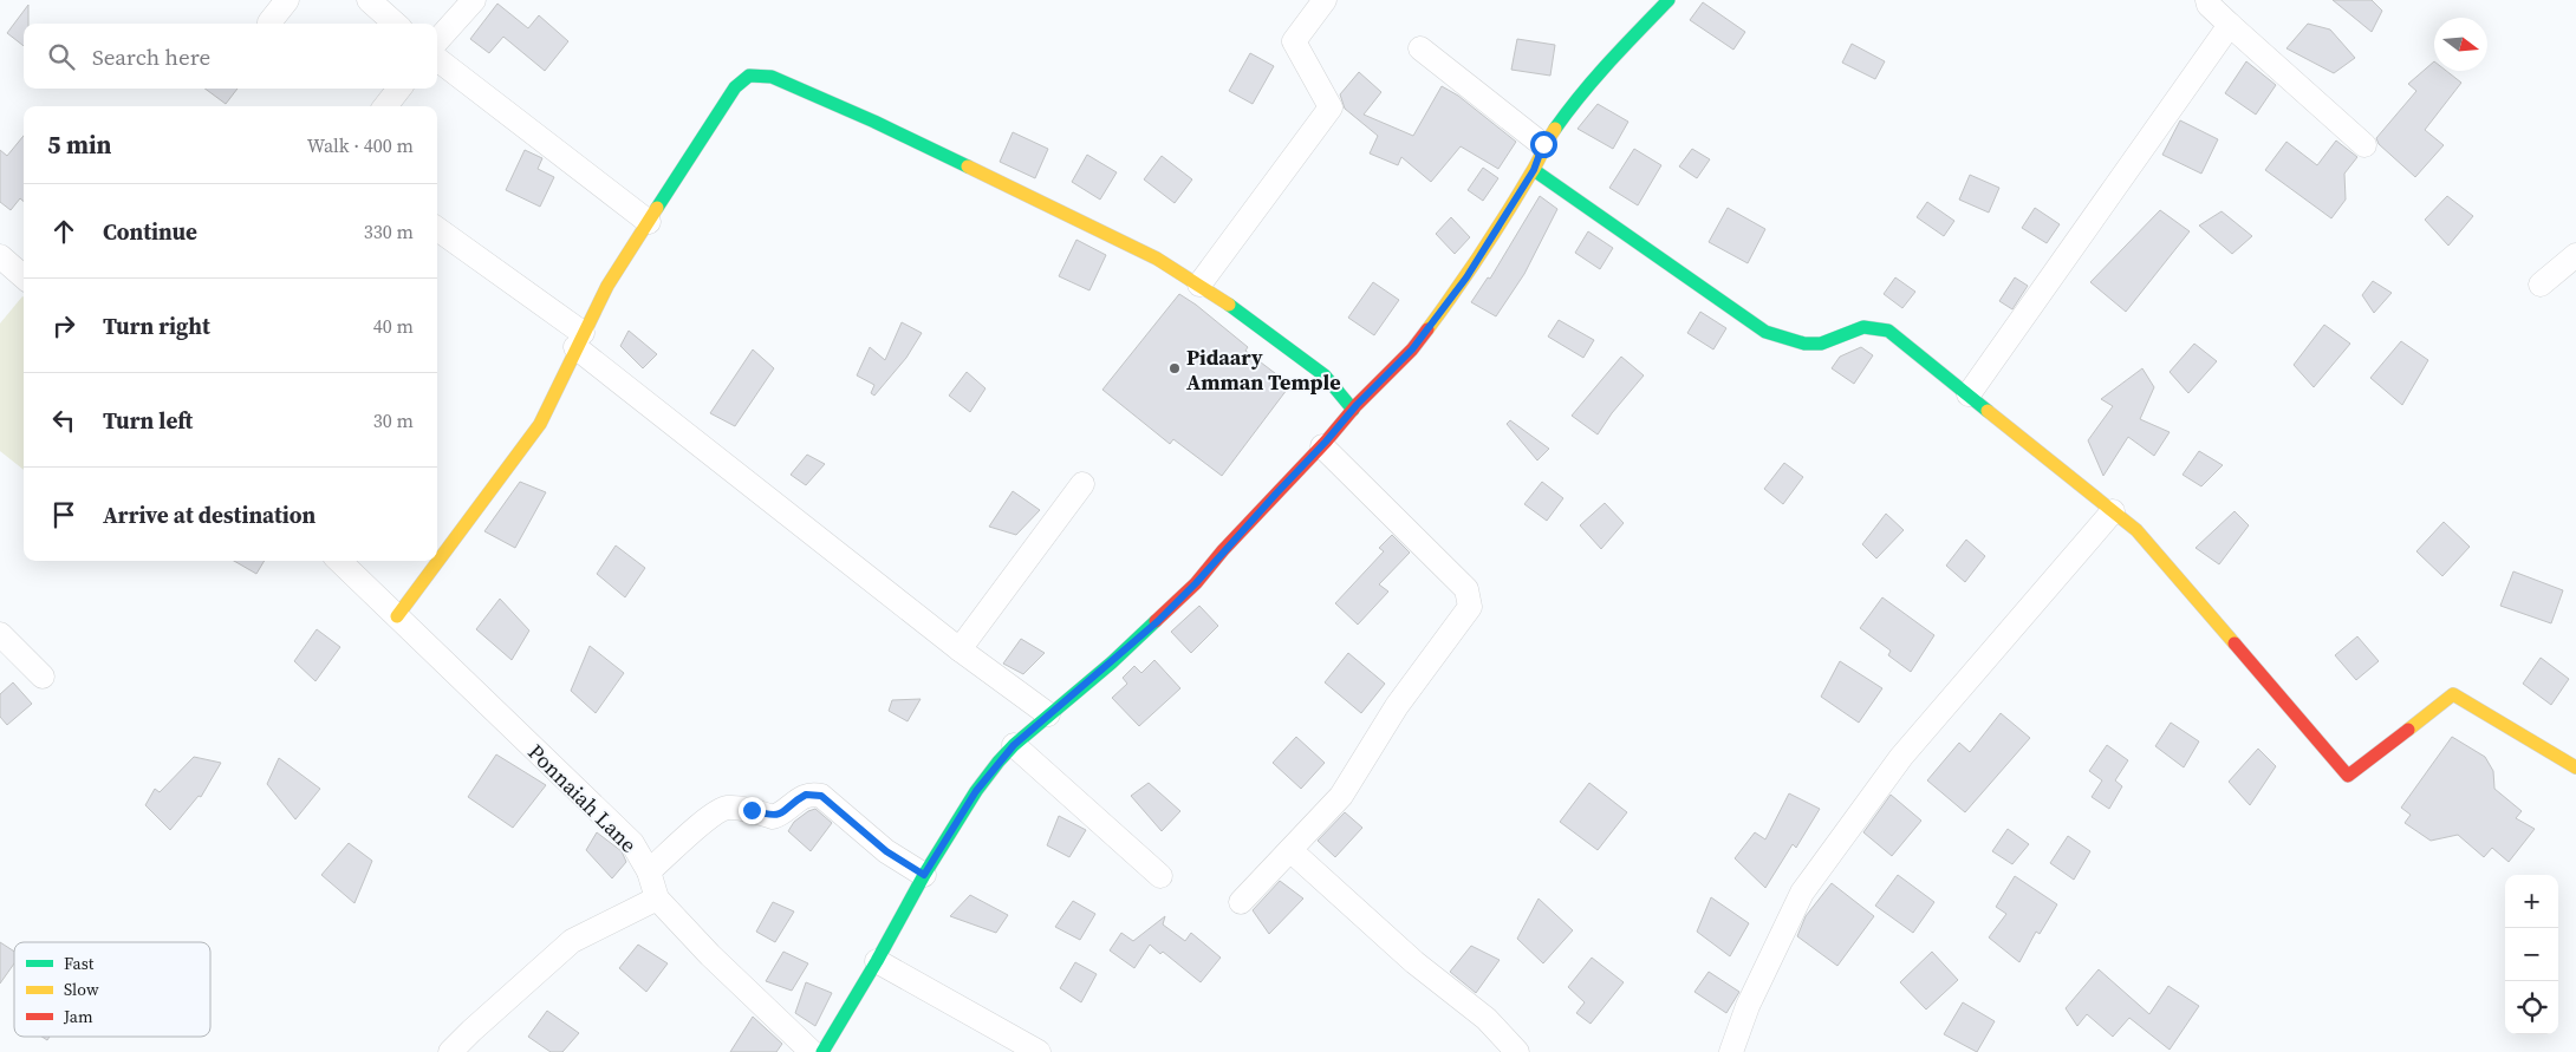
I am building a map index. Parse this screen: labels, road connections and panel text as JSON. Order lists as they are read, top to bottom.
{
  "streets": {
    "street": ["Ponnaiah Lane"]
  },
  "places": ["Pidaary Amman Temple"],
  "legend": ["Fast", "Slow", "Jam"],
  "north": "right",
  "page": {
    "search": "Search here",
    "heading": ["5 min", "Walk · 400 m"],
    "list": [
      ["Continue", "330 m"],
      ["Turn right", "40 m"],
      ["Turn left", "30 m"],
      "Arrive at destination"
    ],
    "map_buttons": ["+", "−"]
  }
}
